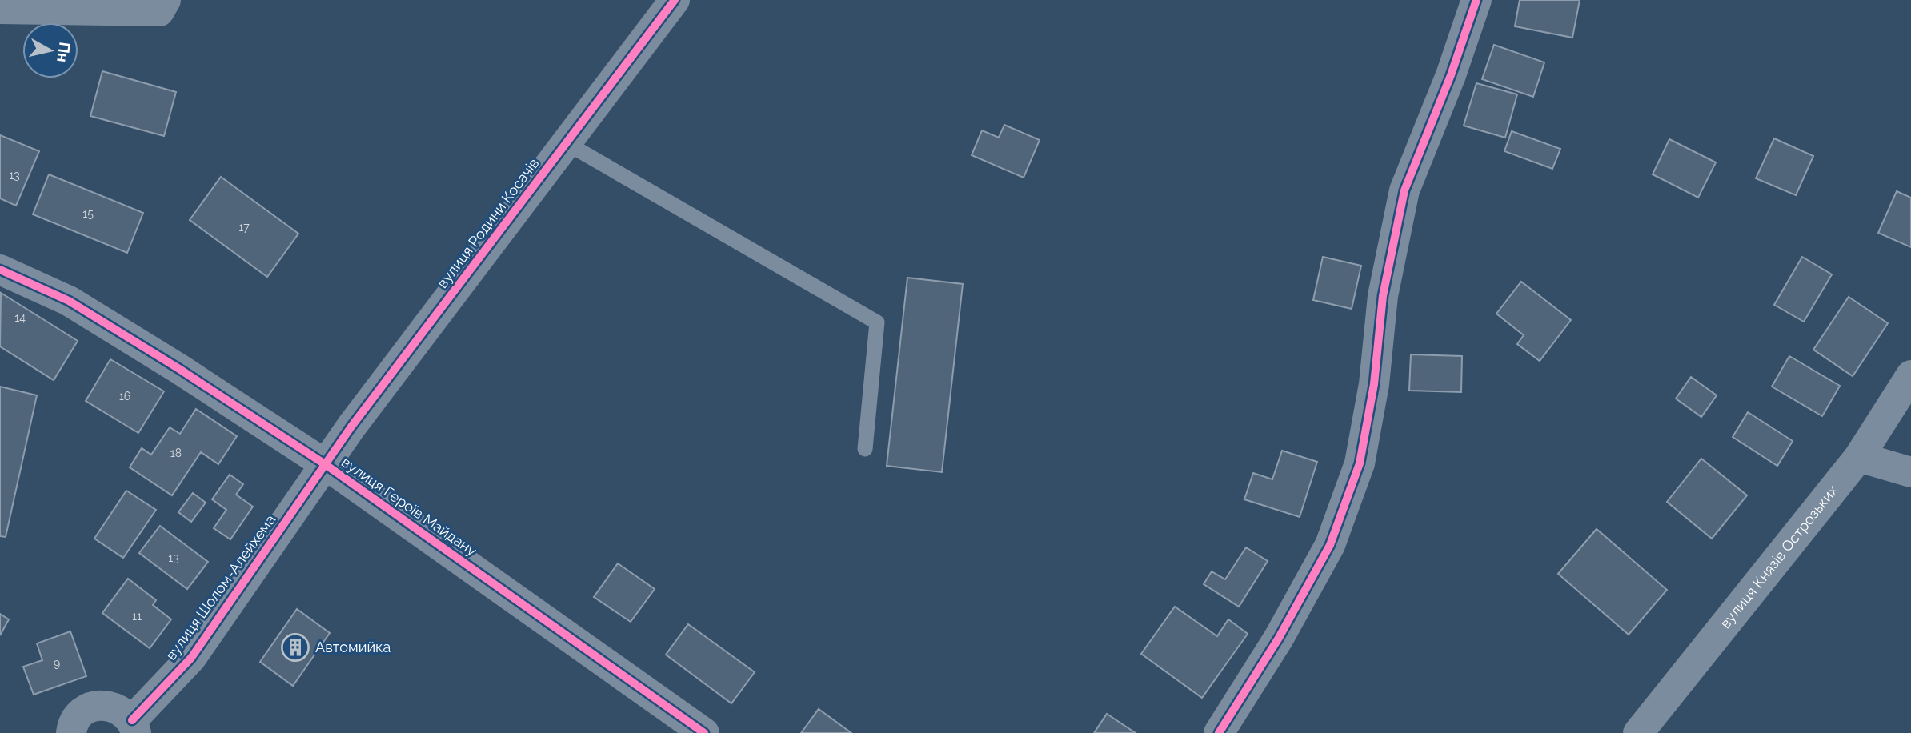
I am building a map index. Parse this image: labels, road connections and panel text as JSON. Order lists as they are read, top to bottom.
{
  "streets": {
    "street": [
      "вулиця Родини Косачів",
      "вулиця Героїв Майдану",
      "вулиця Князів Острозьких",
      "вулиця Шолом-Алейхема"
    ]
  },
  "crossings": [
    ["вулиця Родини Косачів", "вулиця Героїв Майдану"],
    ["вулиця Родини Косачів", "вулиця Шолом-Алейхема"],
    ["вулиця Героїв Майдану", "вулиця Шолом-Алейхема"]
  ],
  "places": {
    "building": ["Автомийка"]
  },
  "house_numbers": [
    "13",
    "15",
    "17",
    "14",
    "16",
    "18",
    "13",
    "11",
    "9"
  ],
  "north": "right"
}
